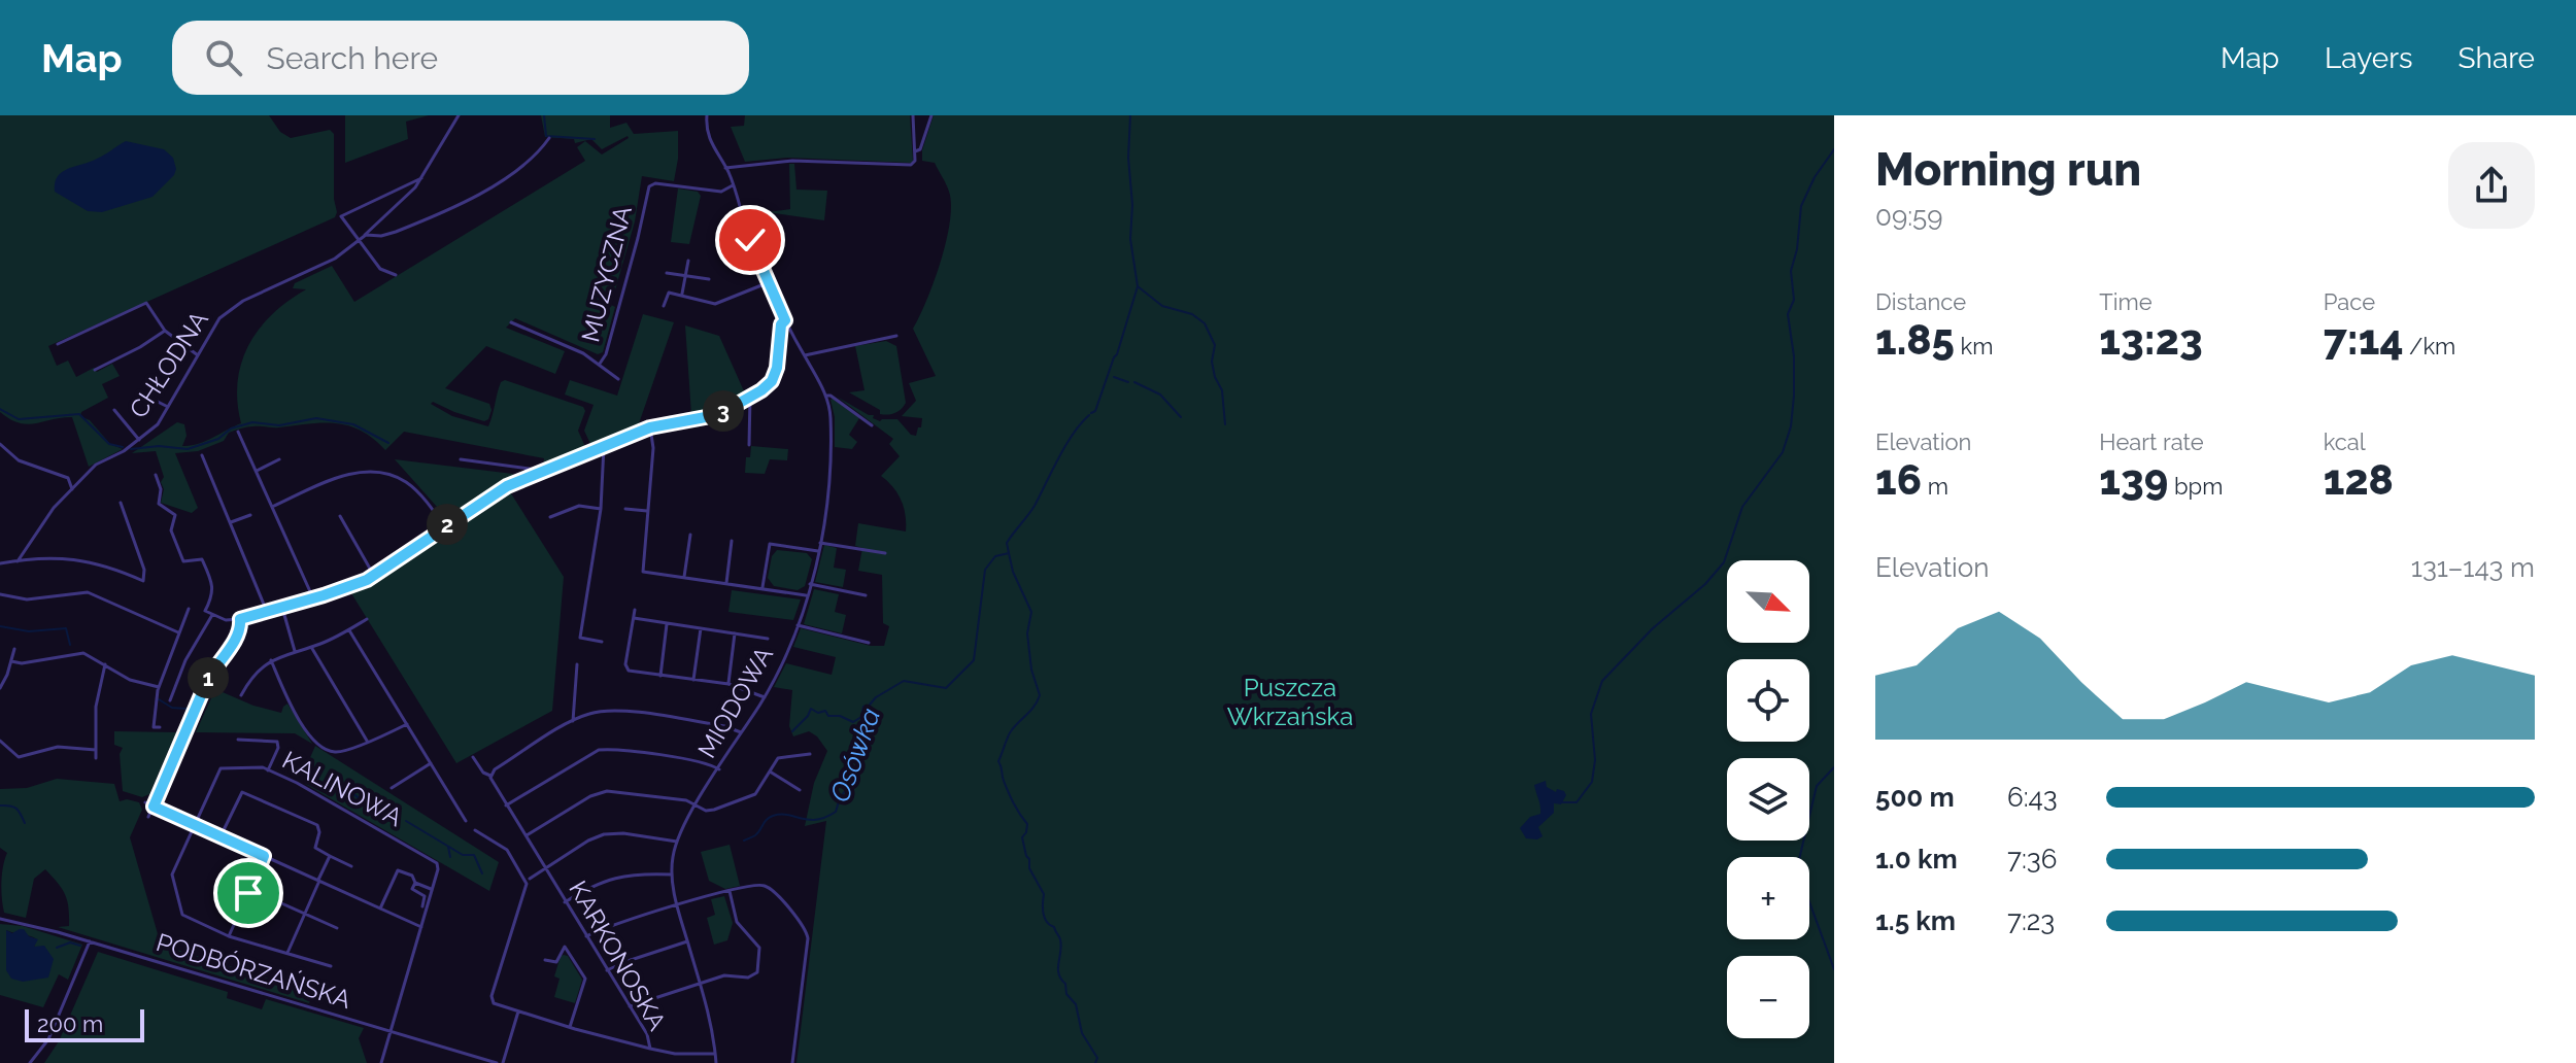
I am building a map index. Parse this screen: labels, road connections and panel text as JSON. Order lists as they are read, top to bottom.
{
  "streets": {
    "street": [
      "MUZYCZNA",
      "CHŁODNA",
      "MIODOWA",
      "KALINOWA",
      "KARKONOSKA",
      "PODBÓRZAŃSKA"
    ]
  },
  "crossings": [
    ["MUZYCZNA", "MIODOWA"],
    ["MIODOWA", "KARKONOSKA"]
  ],
  "water": ["Osówka"],
  "parks": ["Puszcza Wkrzańska"],
  "scale_bar": "200 m",
  "north": "bottom right",
  "page": {
    "header": "Map",
    "search": "Search here",
    "nav": ["Map", "Layers", "Share"],
    "heading": ["Morning run", "09:59"],
    "stats": [
      ["Distance", "1.85 km"],
      ["Time", "13:23"],
      ["Pace", "7:14 /km"],
      ["Elevation", "16 m"],
      ["Heart rate", "139 bpm"],
      ["kcal", "128"]
    ],
    "pins": ["3", "2", "1"],
    "chart": ["Elevation", "131–143 m"],
    "map_buttons": ["+", "−"],
    "list": [
      {
        "name": "500 m",
        "note": "6:43"
      },
      {
        "name": "1.0 km",
        "note": "7:36"
      },
      {
        "name": "1.5 km",
        "note": "7:23"
      }
    ],
    "scale": "200 m"
  }
}
